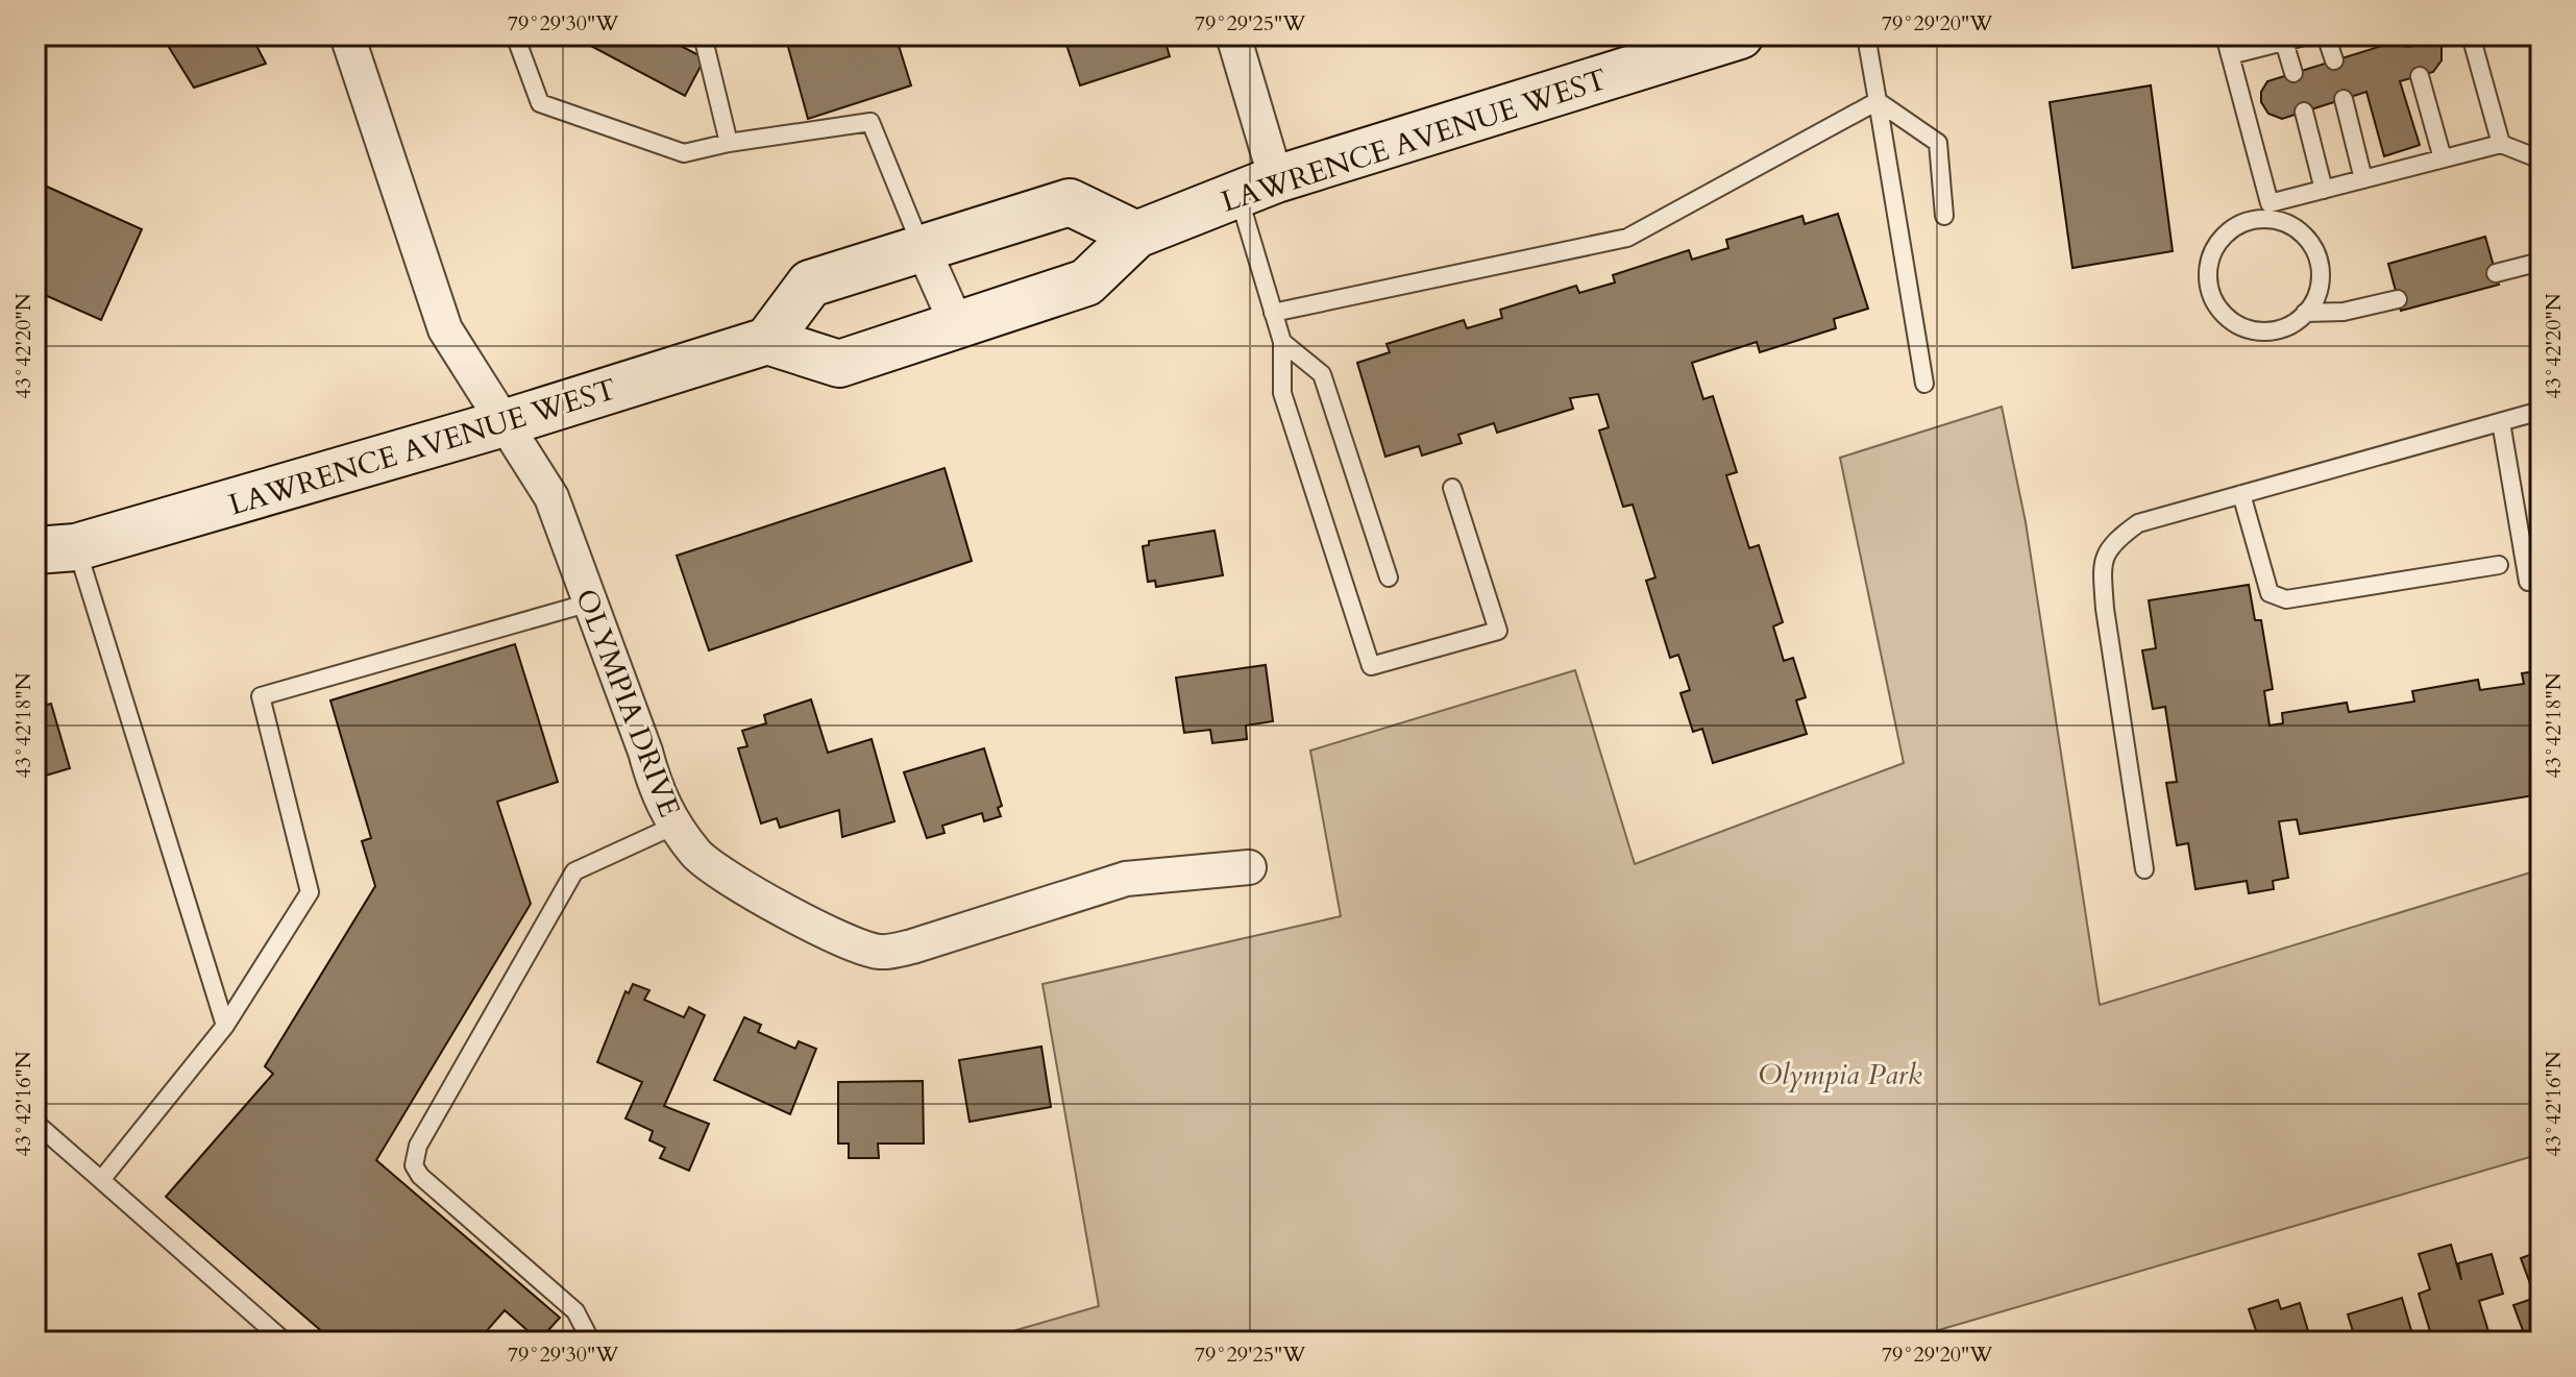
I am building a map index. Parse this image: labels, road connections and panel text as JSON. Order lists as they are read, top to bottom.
{
  "streets": {
    "main road": ["LAWRENCE AVENUE WEST"],
    "street": ["OLYMPIA DRIVE"]
  },
  "crossings": [
    ["LAWRENCE AVENUE WEST", "OLYMPIA DRIVE"]
  ],
  "parks": ["Olympia Park"],
  "coordinates": [
    "79°29'30\"W",
    "79°29'25\"W",
    "79°29'20\"W",
    "43°42'20\"N",
    "43°42'18\"N",
    "43°42'16\"N"
  ]
}
